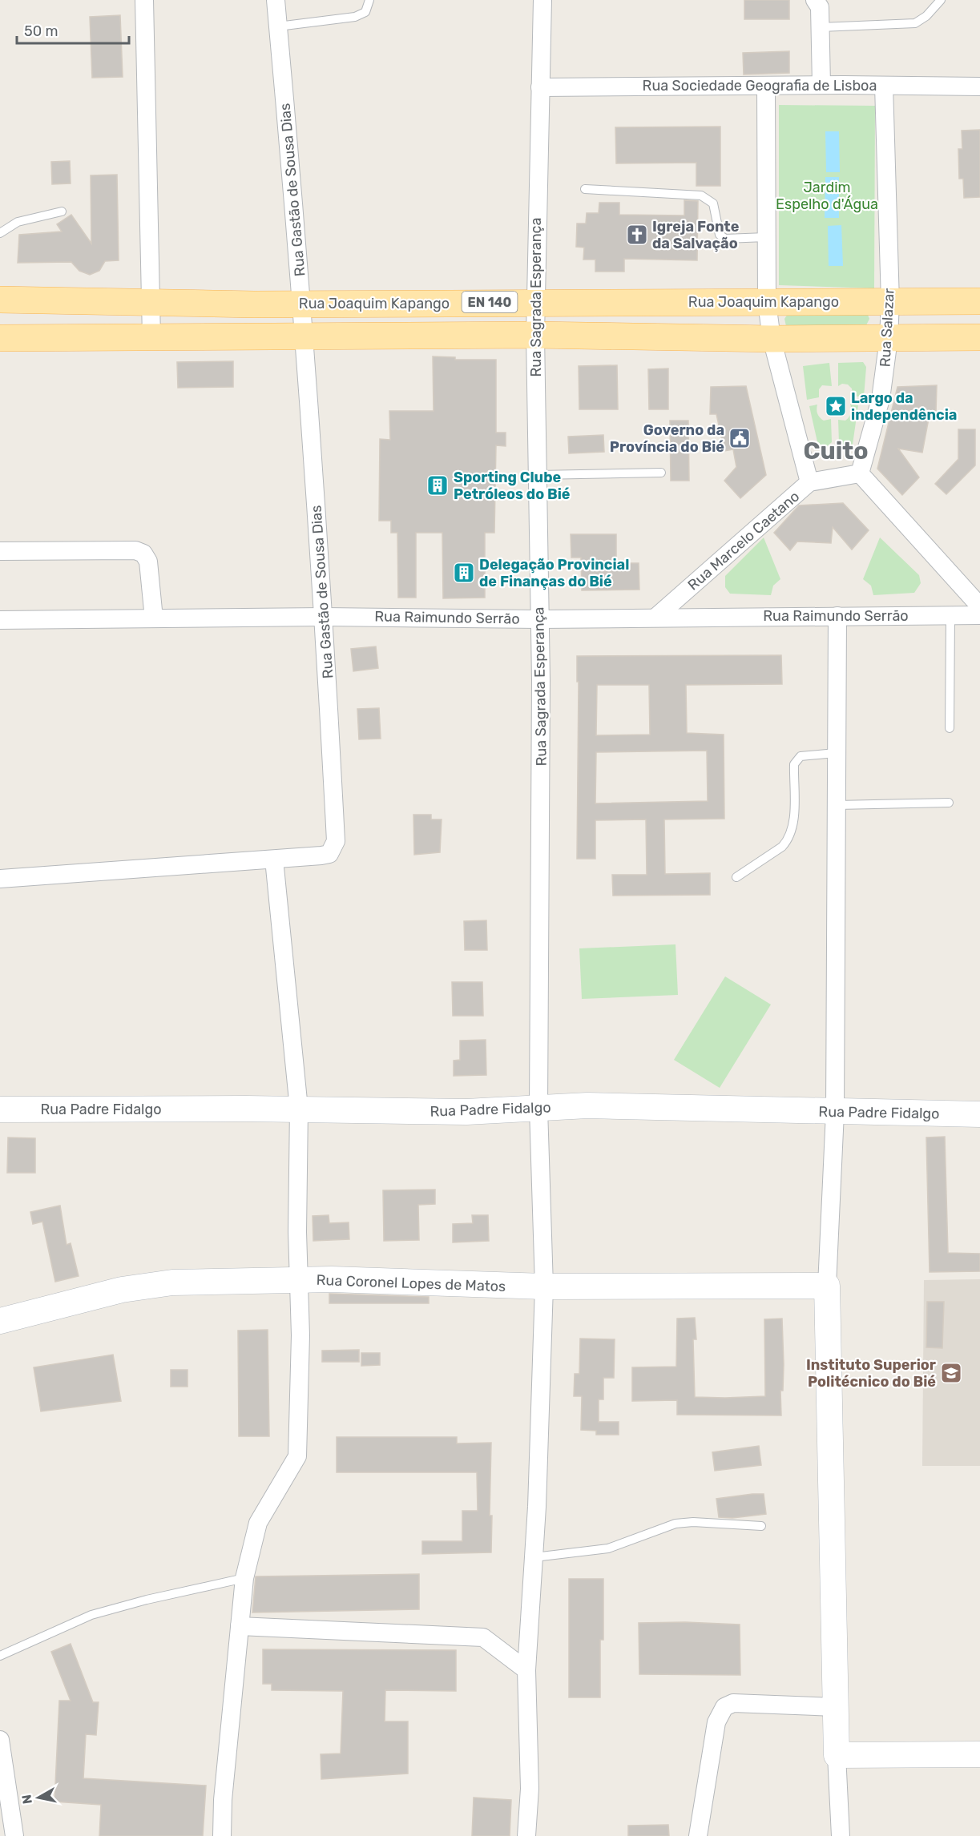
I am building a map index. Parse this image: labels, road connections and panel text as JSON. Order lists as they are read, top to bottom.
{
  "streets": {
    "main road": ["EN 140", "Rua Joaquim Kapango"],
    "street": [
      "Rua Sociedade Geografia de Lisboa",
      "Rua Gastão de Sousa Dias",
      "Rua Sagrada Esperança",
      "Rua Salazar",
      "Rua Marcelo Caetano",
      "Rua Raimundo Serrão",
      "Rua Padre Fidalgo",
      "Rua Coronel Lopes de Matos"
    ]
  },
  "crossings": [
    ["Rua Sociedade Geografia de Lisboa", "Rua Sagrada Esperança"],
    ["Rua Sociedade Geografia de Lisboa", "Rua Salazar"],
    ["Rua Sociedade Geografia de Lisboa", "Rua Marcelo Caetano"],
    ["Rua Gastão de Sousa Dias", "Rua Joaquim Kapango"],
    ["Rua Gastão de Sousa Dias", "Rua Raimundo Serrão"],
    ["Rua Sagrada Esperança", "Rua Joaquim Kapango"],
    ["Rua Sagrada Esperança", "Rua Raimundo Serrão"],
    ["Rua Sagrada Esperança", "Rua Padre Fidalgo"],
    ["Rua Sagrada Esperança", "Rua Coronel Lopes de Matos"],
    ["Rua Joaquim Kapango", "Rua Salazar"],
    ["Rua Joaquim Kapango", "Rua Marcelo Caetano"],
    ["Rua Marcelo Caetano", "Rua Raimundo Serrão"]
  ],
  "districts": ["Cuito"],
  "parks": ["Jardim Espelho d'Água"],
  "places": {
    "church": ["Igreja Fonte da Salvação"],
    "place": ["Largo da independência"],
    "public building": ["Governo da Província do Bié"],
    "building": ["Sporting Clube Petróleos do Bié", "Delegação Provincial de Finanças do Bié"],
    "school or university": ["Instituto Superior Politécnico do Bié"]
  },
  "scale_bar": "50 m",
  "north": "left"
}
